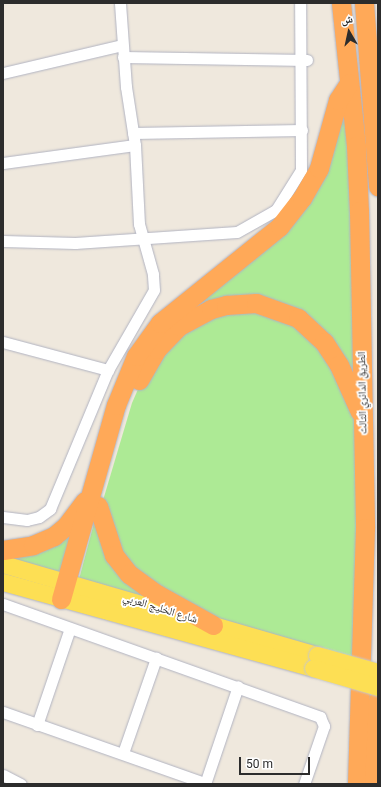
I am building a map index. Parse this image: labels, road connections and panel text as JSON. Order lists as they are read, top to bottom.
{
  "streets": {
    "highway": ["الطريق الدائري الثالث"],
    "main road": ["شارع الخليج العربي"]
  },
  "scale_bar": "50 m",
  "north": "top"
}
